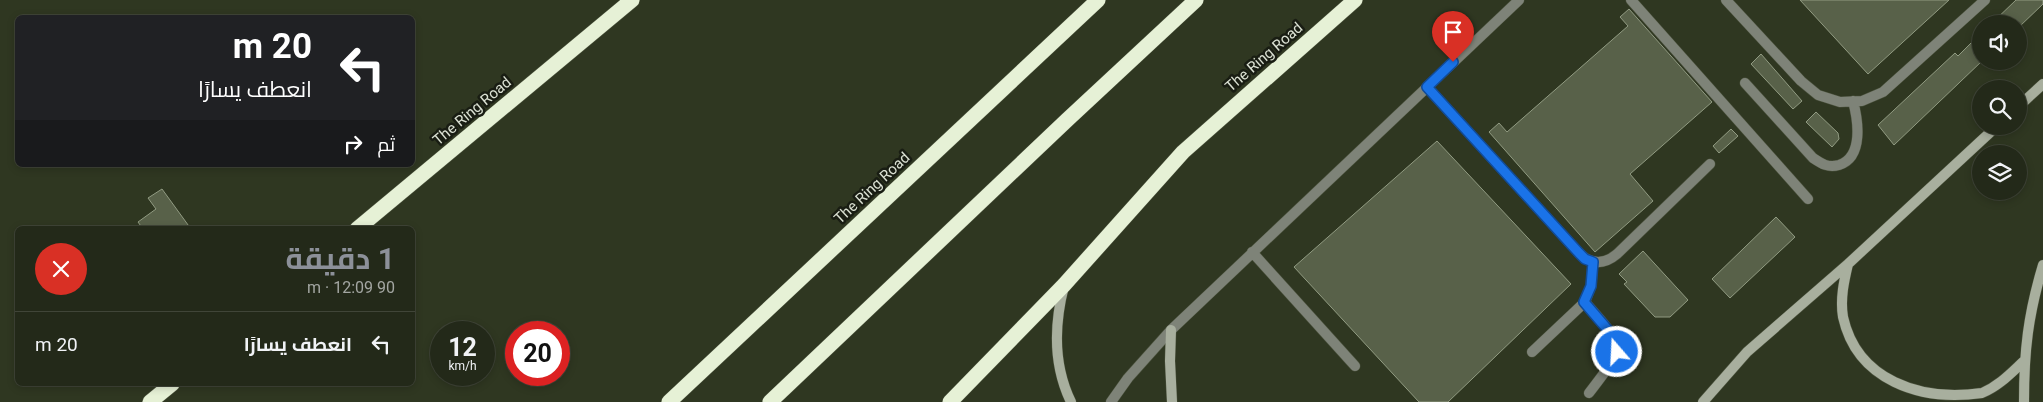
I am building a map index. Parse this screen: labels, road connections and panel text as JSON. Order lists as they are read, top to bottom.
{
  "streets": {
    "highway": ["The Ring Road"]
  },
  "page": {
    "turn": ["20 m", "انعطف يسارًا"],
    "then": "ثم",
    "heading": ["1 دقيقة", "90 m · 12:09"],
    "list": [
      {
        "name": "انعطف يسارًا",
        "value": "20 m"
      }
    ],
    "speed": "12 km/h",
    "limit": "20"
  }
}
